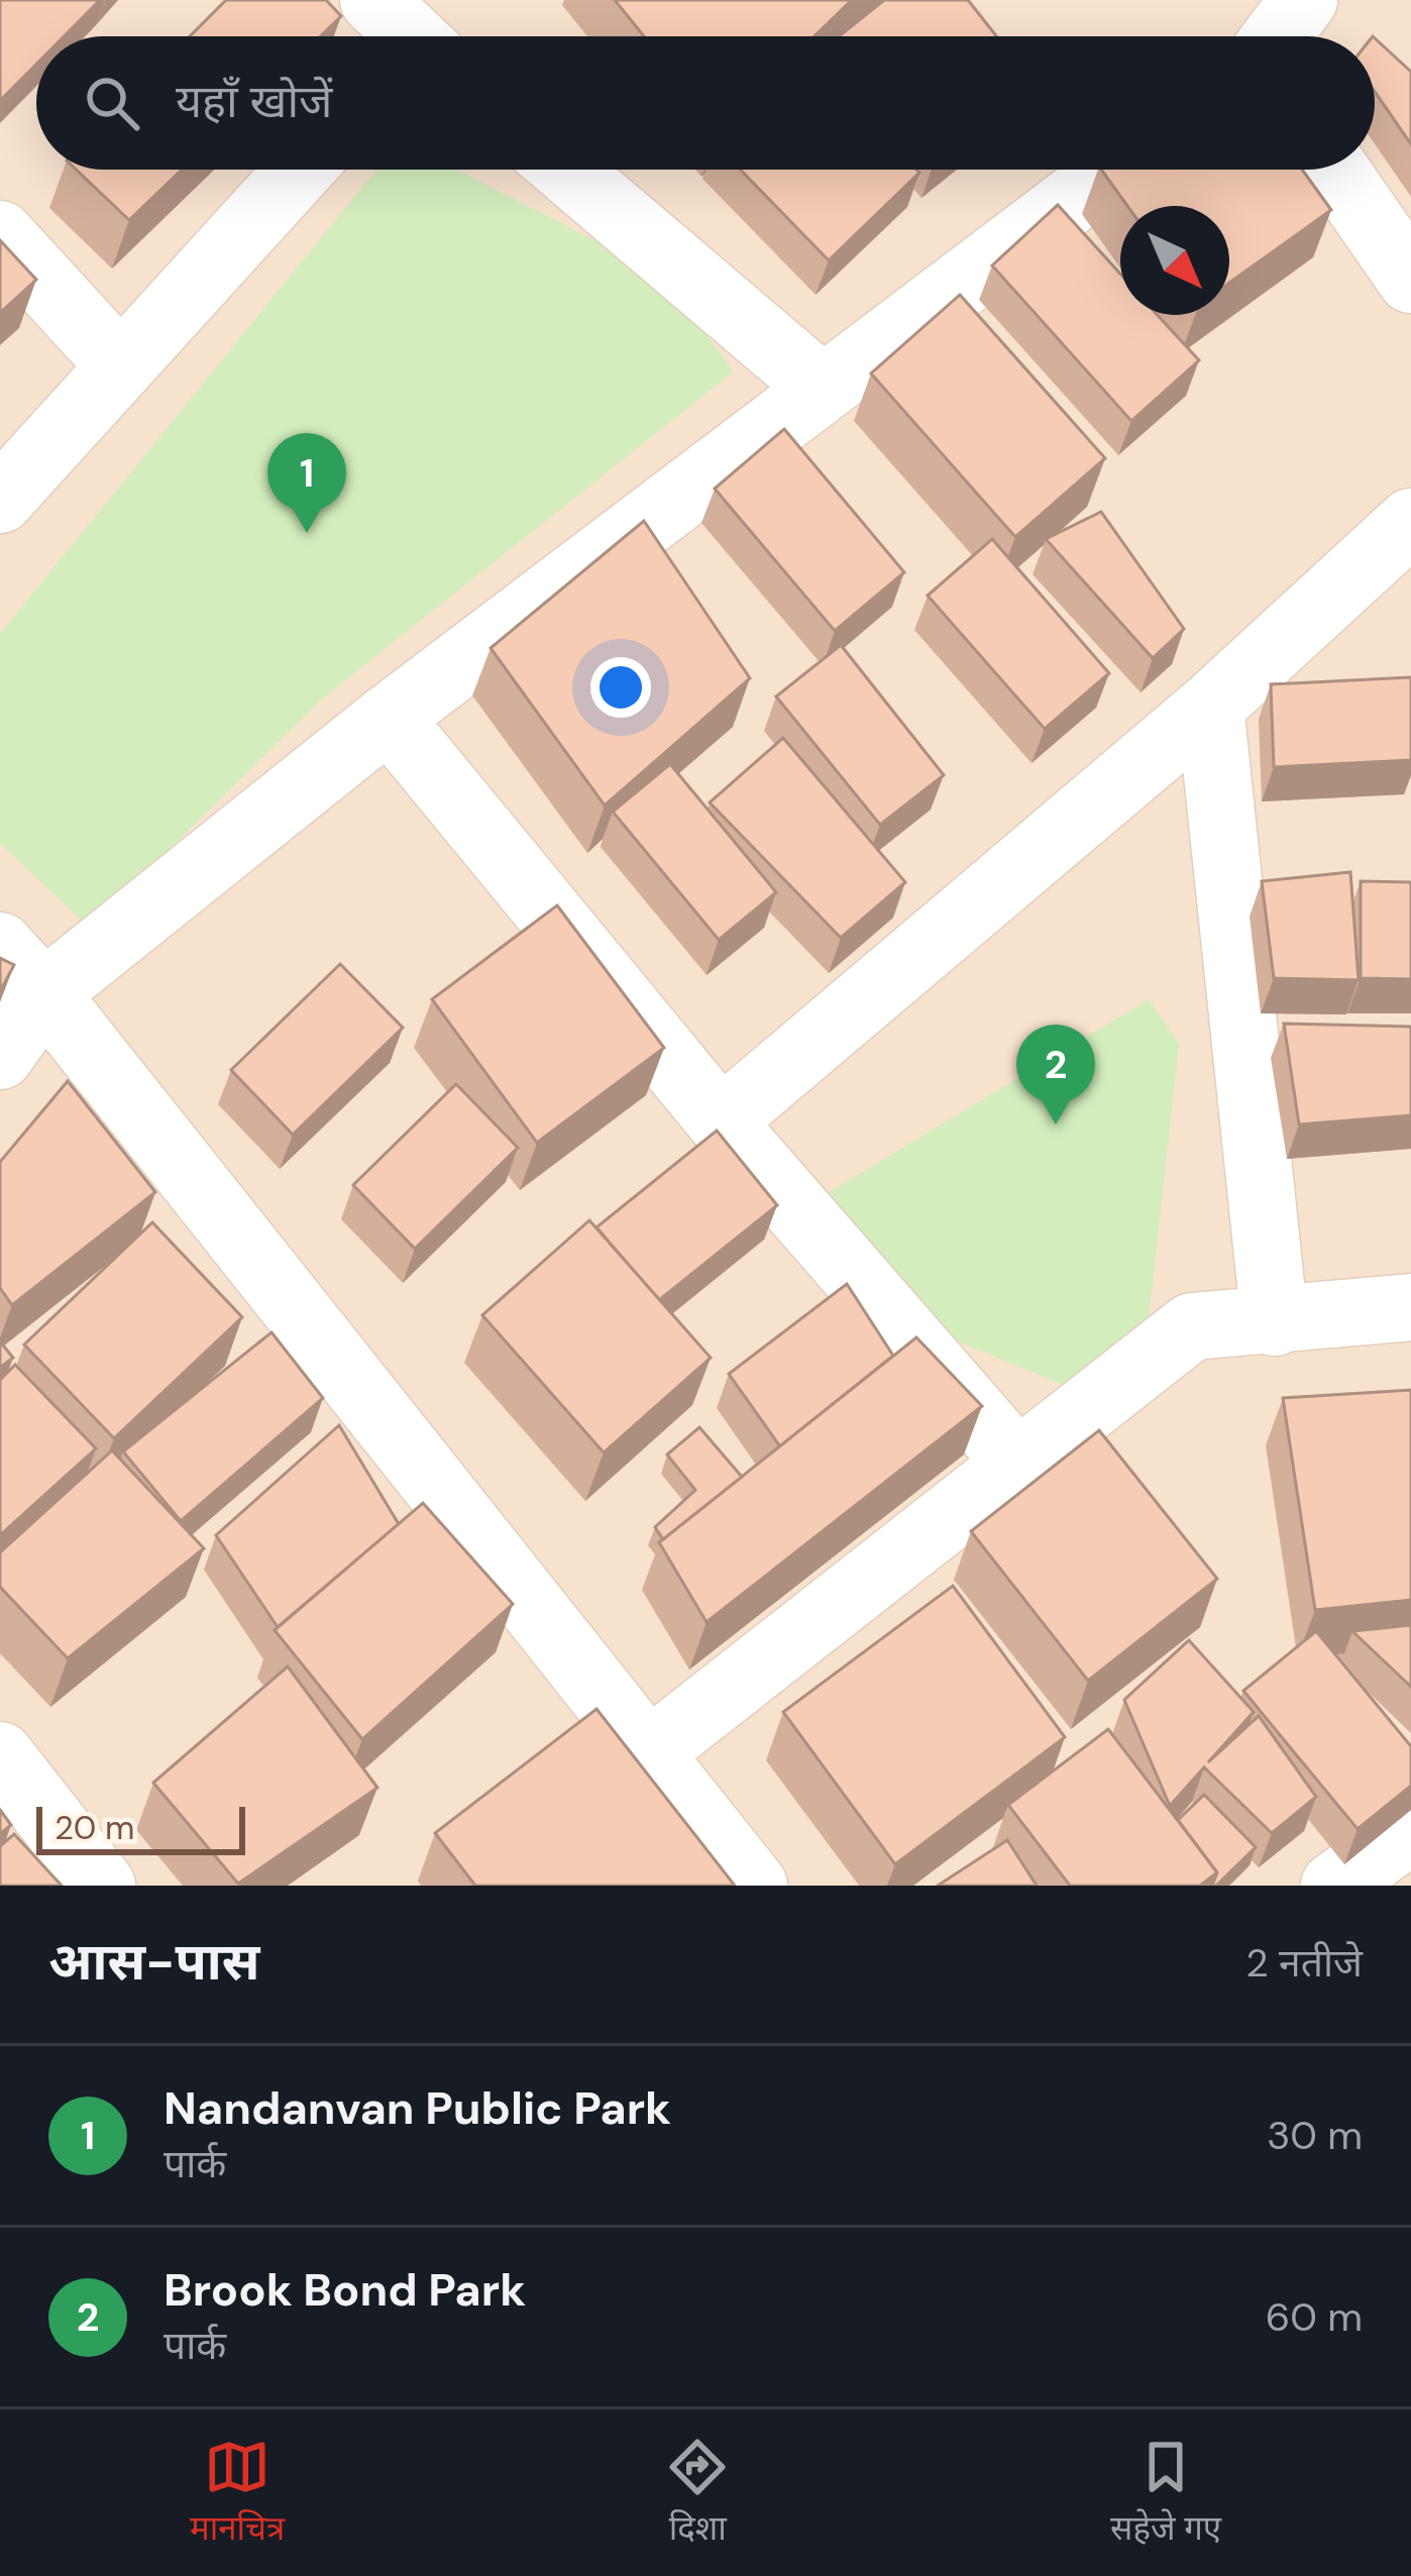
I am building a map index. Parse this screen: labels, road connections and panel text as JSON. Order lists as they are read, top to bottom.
{
  "scale_bar": "20 m",
  "north": "bottom right",
  "page": {
    "search": "यहाँ खोजें",
    "pins": ["1", "2"],
    "scale": "20 m",
    "heading": ["आस-पास", "2 नतीजे"],
    "list": [
      {
        "mark": "1",
        "name": "Nandanvan Public Park",
        "note": "पार्क",
        "value": "30 m"
      },
      {
        "mark": "2",
        "name": "Brook Bond Park",
        "note": "पार्क",
        "value": "60 m"
      }
    ],
    "nav": ["मानचित्र", "दिशा", "सहेजे गए"]
  }
}
